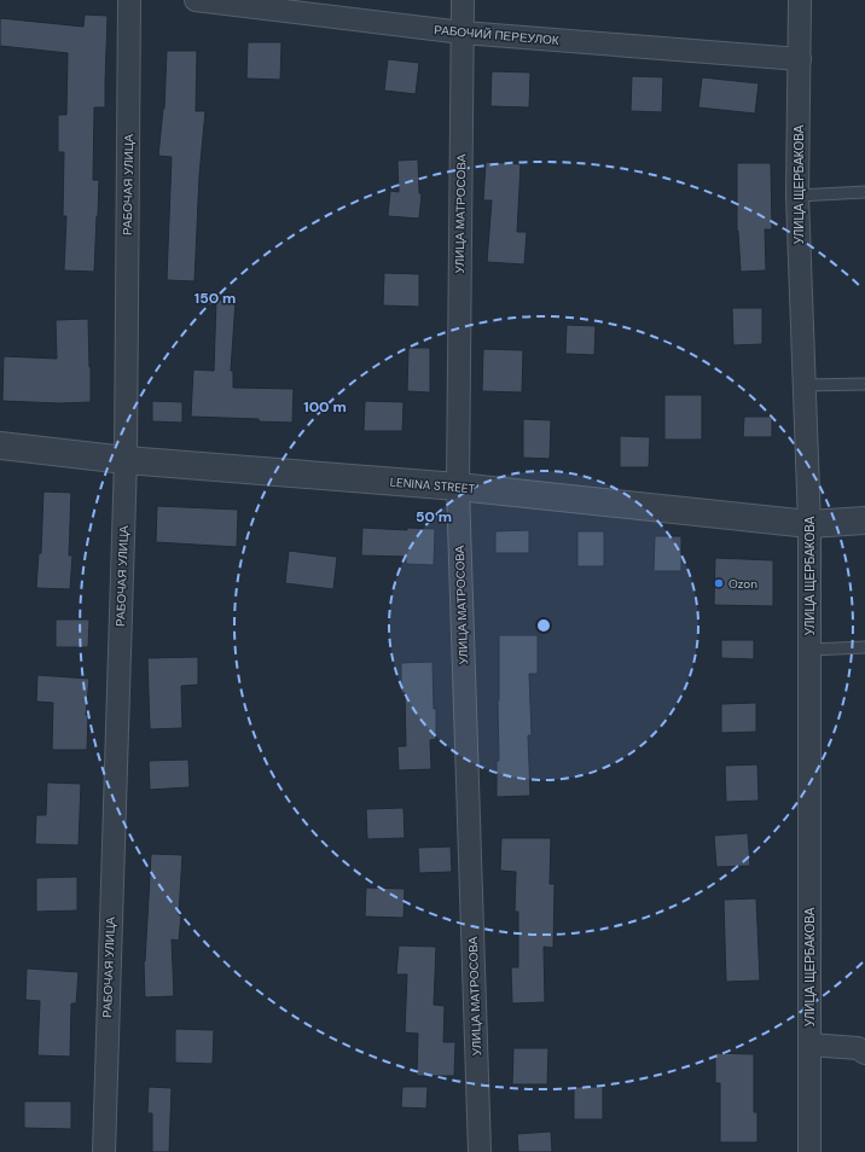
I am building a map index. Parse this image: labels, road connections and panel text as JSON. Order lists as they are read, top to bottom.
{
  "streets": {
    "street": [
      "РАБОЧИЙ ПЕРЕУЛОК",
      "РАБОЧАЯ УЛИЦА",
      "УЛИЦА ЩЕРБАКОВА",
      "УЛИЦА МАТРОСОВА",
      "LENINA STREET"
    ]
  },
  "crossings": [
    ["РАБОЧИЙ ПЕРЕУЛОК", "УЛИЦА ЩЕРБАКОВА"],
    ["РАБОЧИЙ ПЕРЕУЛОК", "УЛИЦА МАТРОСОВА"],
    ["РАБОЧАЯ УЛИЦА", "LENINA STREET"],
    ["УЛИЦА ЩЕРБАКОВА", "LENINA STREET"],
    ["УЛИЦА МАТРОСОВА", "LENINA STREET"]
  ],
  "places": ["Ozon"],
  "rings": ["150 m", "100 m", "50 m"]
}
